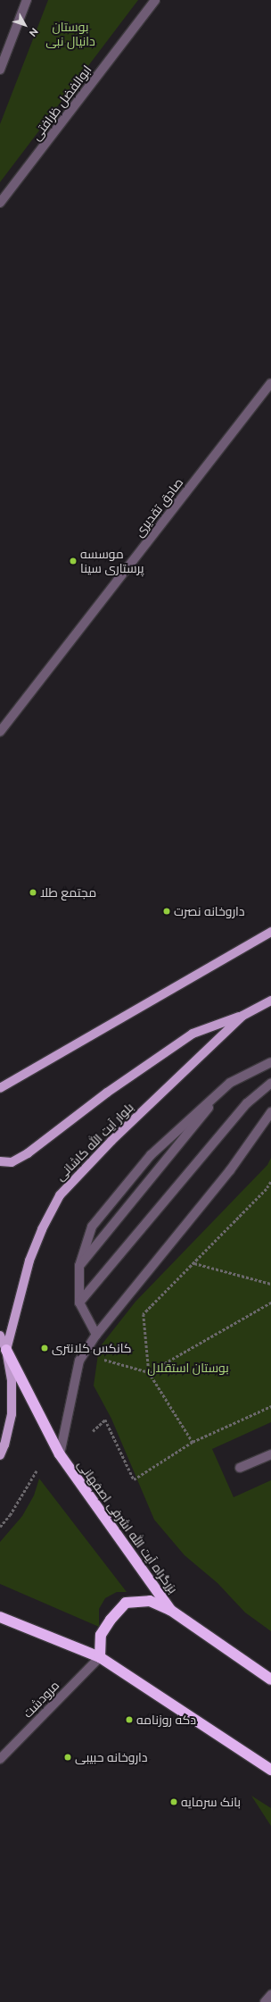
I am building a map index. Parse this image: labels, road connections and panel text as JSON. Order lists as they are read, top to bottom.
{
  "streets": {
    "highway": ["بزرگراه آیت الله اشرفی اصفهانی"],
    "main road": ["بلوار آیت الله کاشانی"],
    "street": ["ابوالفضل ظرافتی", "صادق تقدیری", "مرودشت"]
  },
  "crossings": [
    ["بلوار آیت الله کاشانی", "بزرگراه آیت الله اشرفی اصفهانی"]
  ],
  "parks": ["بوستان دانیال نبی", "بوستان استقلال"],
  "places": [
    "موسسه پرستاری سینا",
    "مجتمع طلا",
    "داروخانه نصرت",
    "کانکس کلانتری",
    "دکه روزنامه",
    "داروخانه حبیبی",
    "بانک سرمایه"
  ],
  "north": "bottom right"
}
